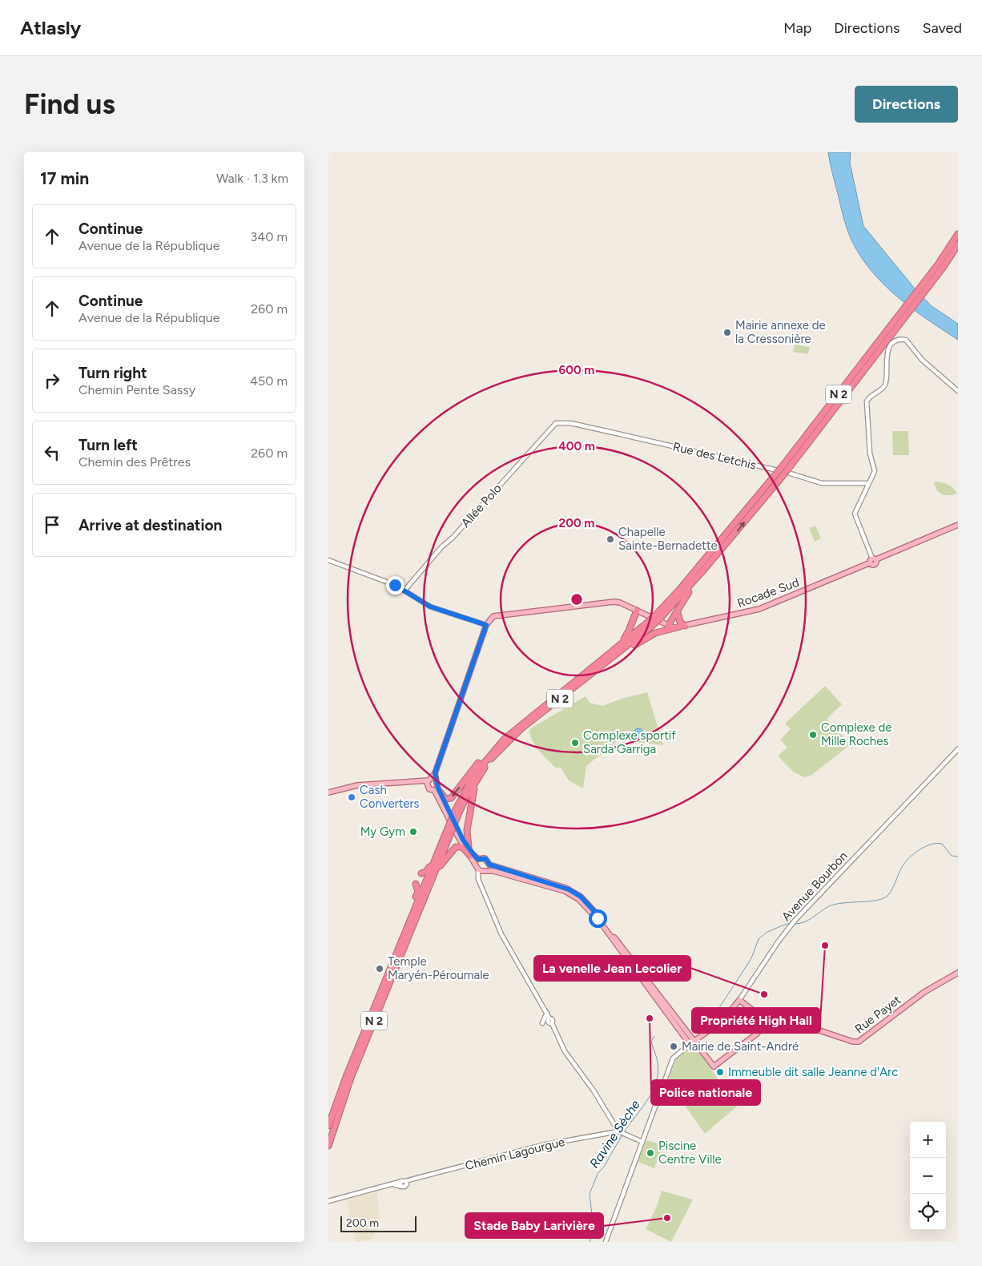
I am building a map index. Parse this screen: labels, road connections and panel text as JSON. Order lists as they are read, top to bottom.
{
  "streets": {
    "highway": ["N 2"],
    "main road": ["Rocade Sud", "Avenue Bourbon", "Rue Payet"],
    "street": ["Rue des Letchis", "Allée Polo", "Chemin Lagourgue"]
  },
  "crossings": [
    ["Rue des Letchis", "Allée Polo"],
    ["Avenue Bourbon", "Rue Payet"]
  ],
  "water": ["Ravine Sèche"],
  "places": [
    "Mairie annexe de la Cressonière",
    "Chapelle Sainte-Bernadette",
    "Complexe de Mille Roches",
    "Complexe sportif Sarda Garriga",
    "Cash Converters",
    "My Gym",
    "Propriété High Hall",
    "Temple Maryén-Péroumale",
    "La venelle Jean Lecolier",
    "Police nationale",
    "Mairie de Saint-André",
    "Immeuble dit salle Jeanne d'Arc",
    "Piscine Centre Ville",
    "Stade Baby Larivière"
  ],
  "scale_bar": "200 m",
  "page": {
    "header": "Atlasly",
    "nav": ["Map", "Directions", "Saved"],
    "buttons": "Directions",
    "title": "Find us",
    "heading": ["17 min", "Walk · 1.3 km"],
    "list": [
      ["Continue", "Avenue de la République", "340 m"],
      ["Continue", "Avenue de la République", "260 m"],
      ["Turn right", "Chemin Pente Sassy", "450 m"],
      ["Turn left", "Chemin des Prêtres", "260 m"],
      "Arrive at destination"
    ],
    "map_buttons": ["+", "−"],
    "scale": "200 m"
  },
  "rings": ["600 m", "400 m", "200 m"]
}
